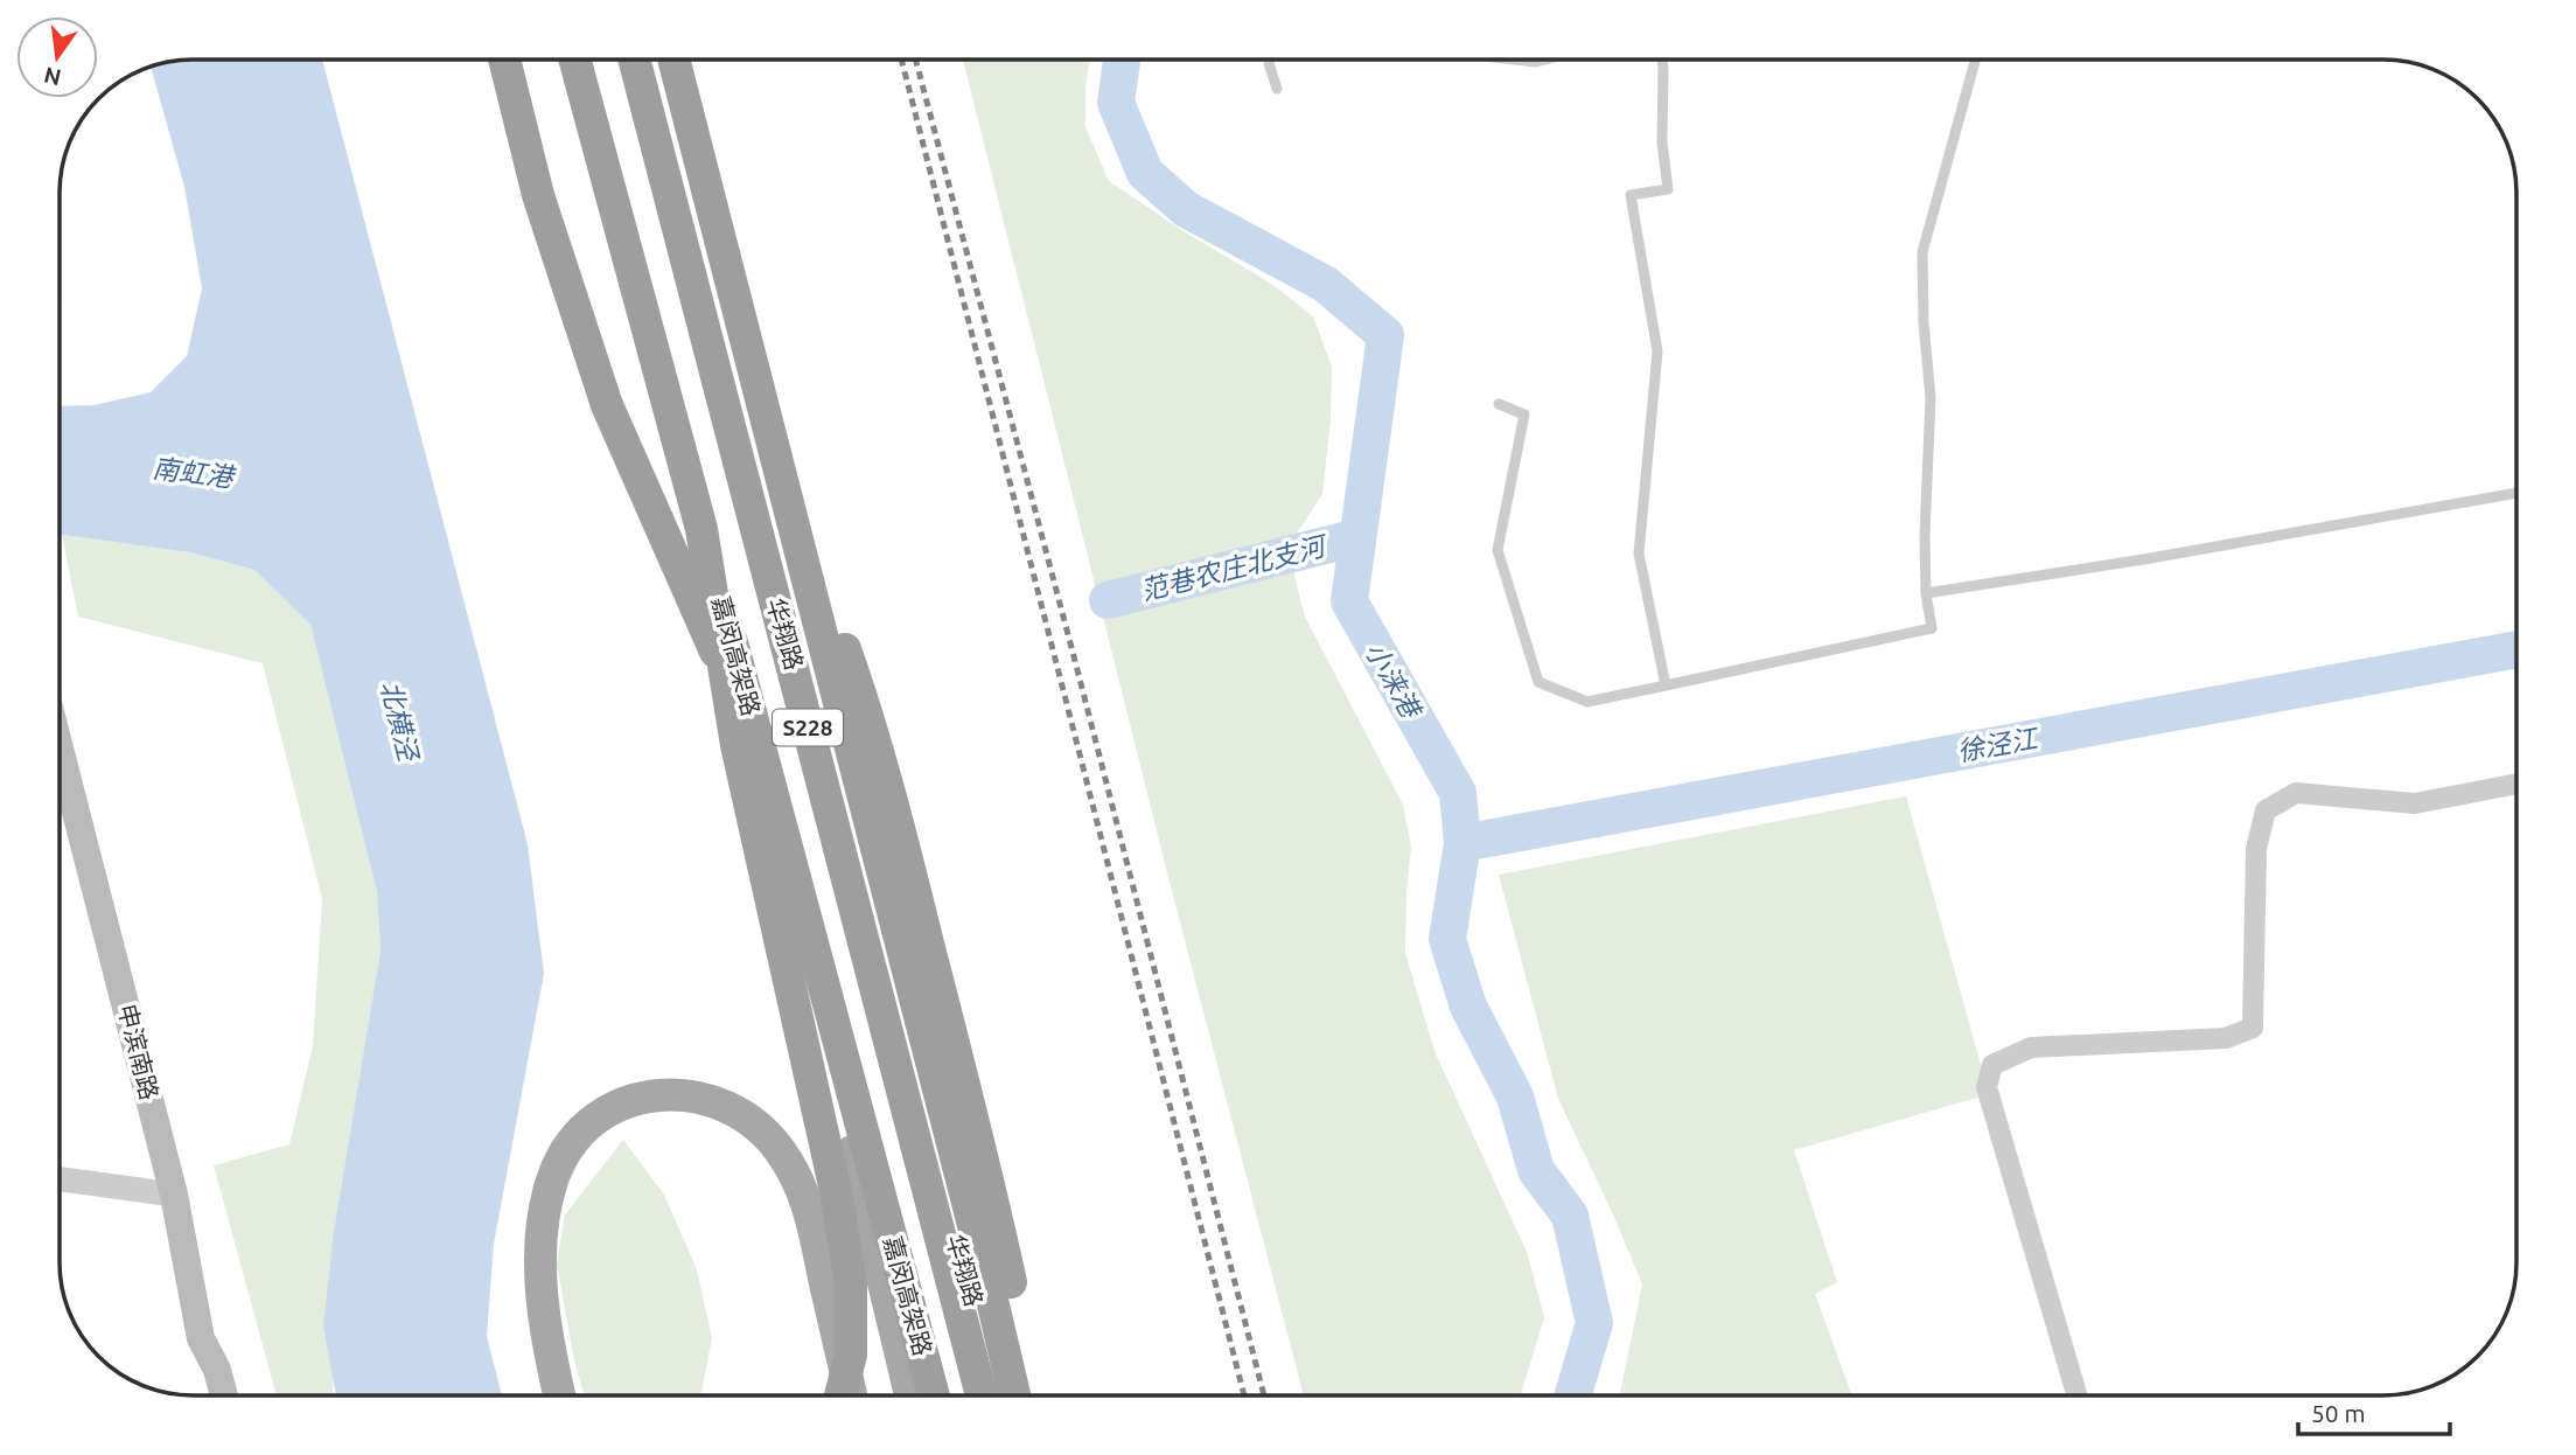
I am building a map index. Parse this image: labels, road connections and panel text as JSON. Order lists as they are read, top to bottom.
{
  "streets": {
    "highway": ["嘉闵高架路", "S228"],
    "main road": ["华翔路", "申滨南路"]
  },
  "water": [
    "南虹港",
    "范巷农庄北支河",
    "小涞港",
    "北横泾",
    "徐泾江"
  ],
  "scale_bar": "50 m",
  "north": "bottom"
}
